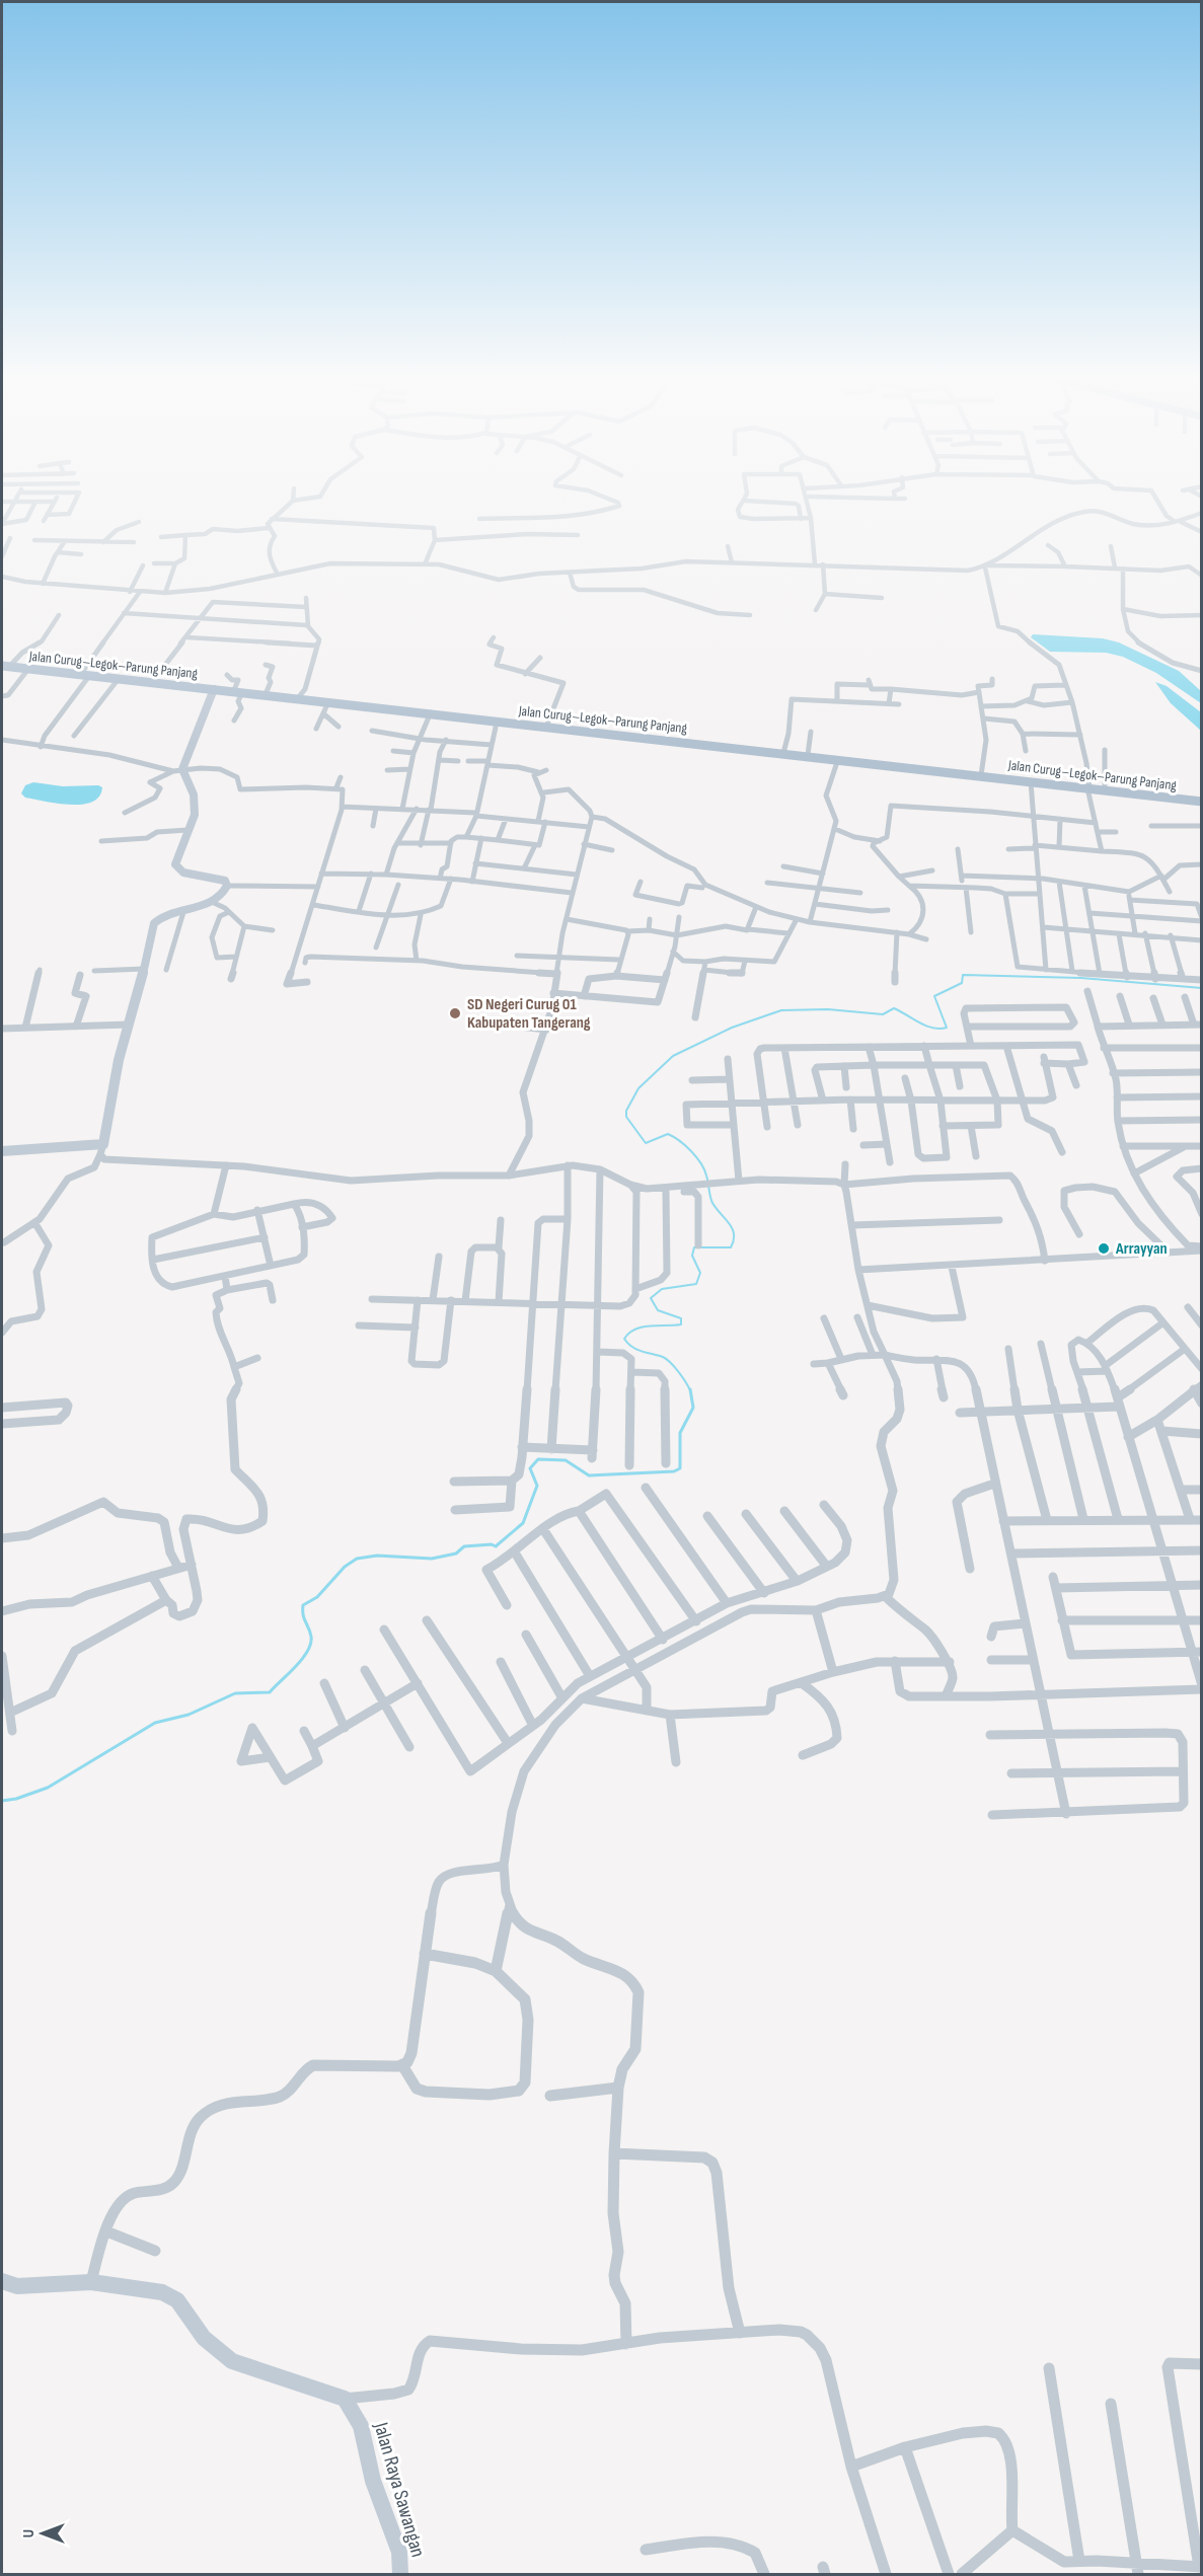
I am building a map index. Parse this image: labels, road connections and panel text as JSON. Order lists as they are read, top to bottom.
{
  "streets": {
    "main road": ["Jalan Curug–Legok–Parung Panjang"],
    "street": ["Jalan Raya Sawangan"]
  },
  "places": ["SD Negeri Curug 01 Kabupaten Tangerang", "Arrayyan"],
  "north": "left"
}
